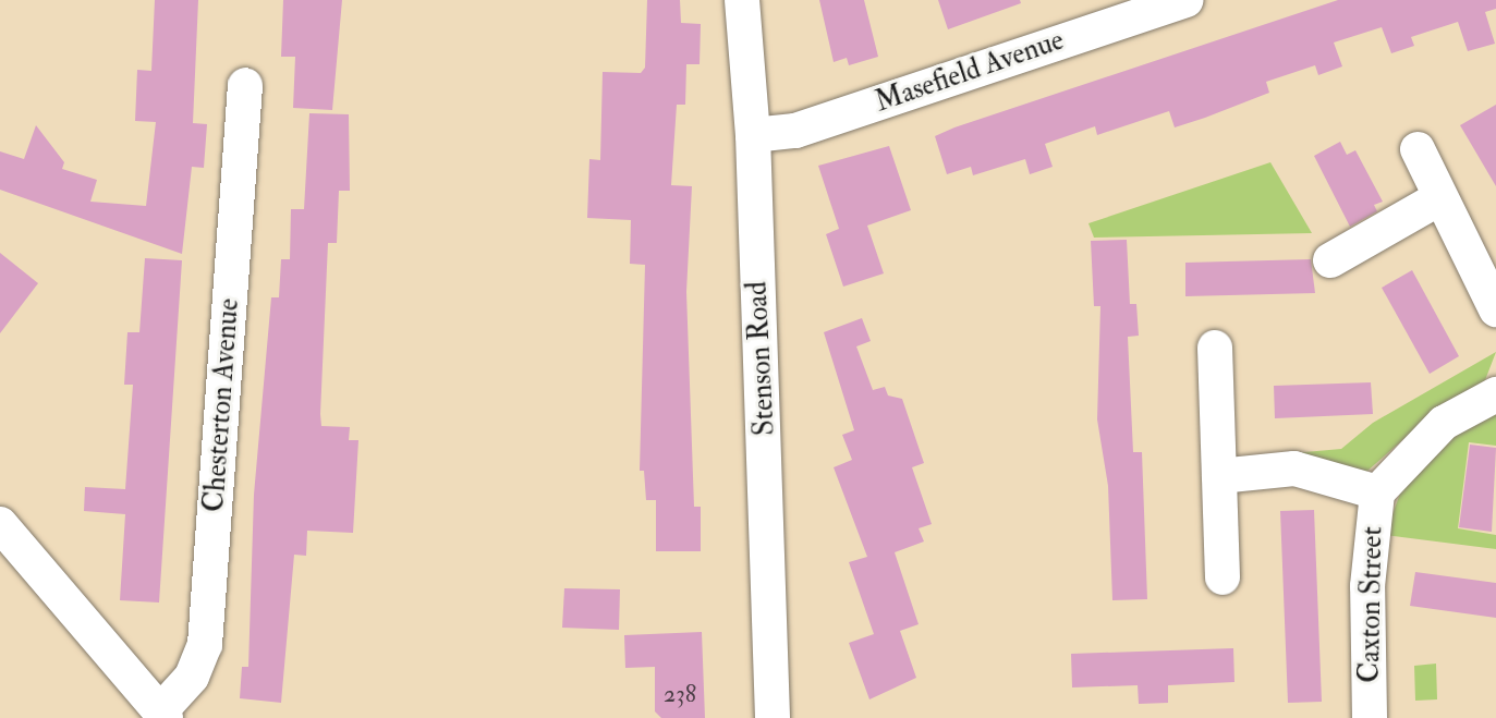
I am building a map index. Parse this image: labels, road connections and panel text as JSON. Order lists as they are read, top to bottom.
{
  "streets": {
    "street": [
      "Masefield Avenue",
      "Stenson Road",
      "Chesterton Avenue",
      "Caxton Street"
    ]
  },
  "crossings": [
    ["Masefield Avenue", "Stenson Road"]
  ],
  "house_numbers": ["238"]
}
